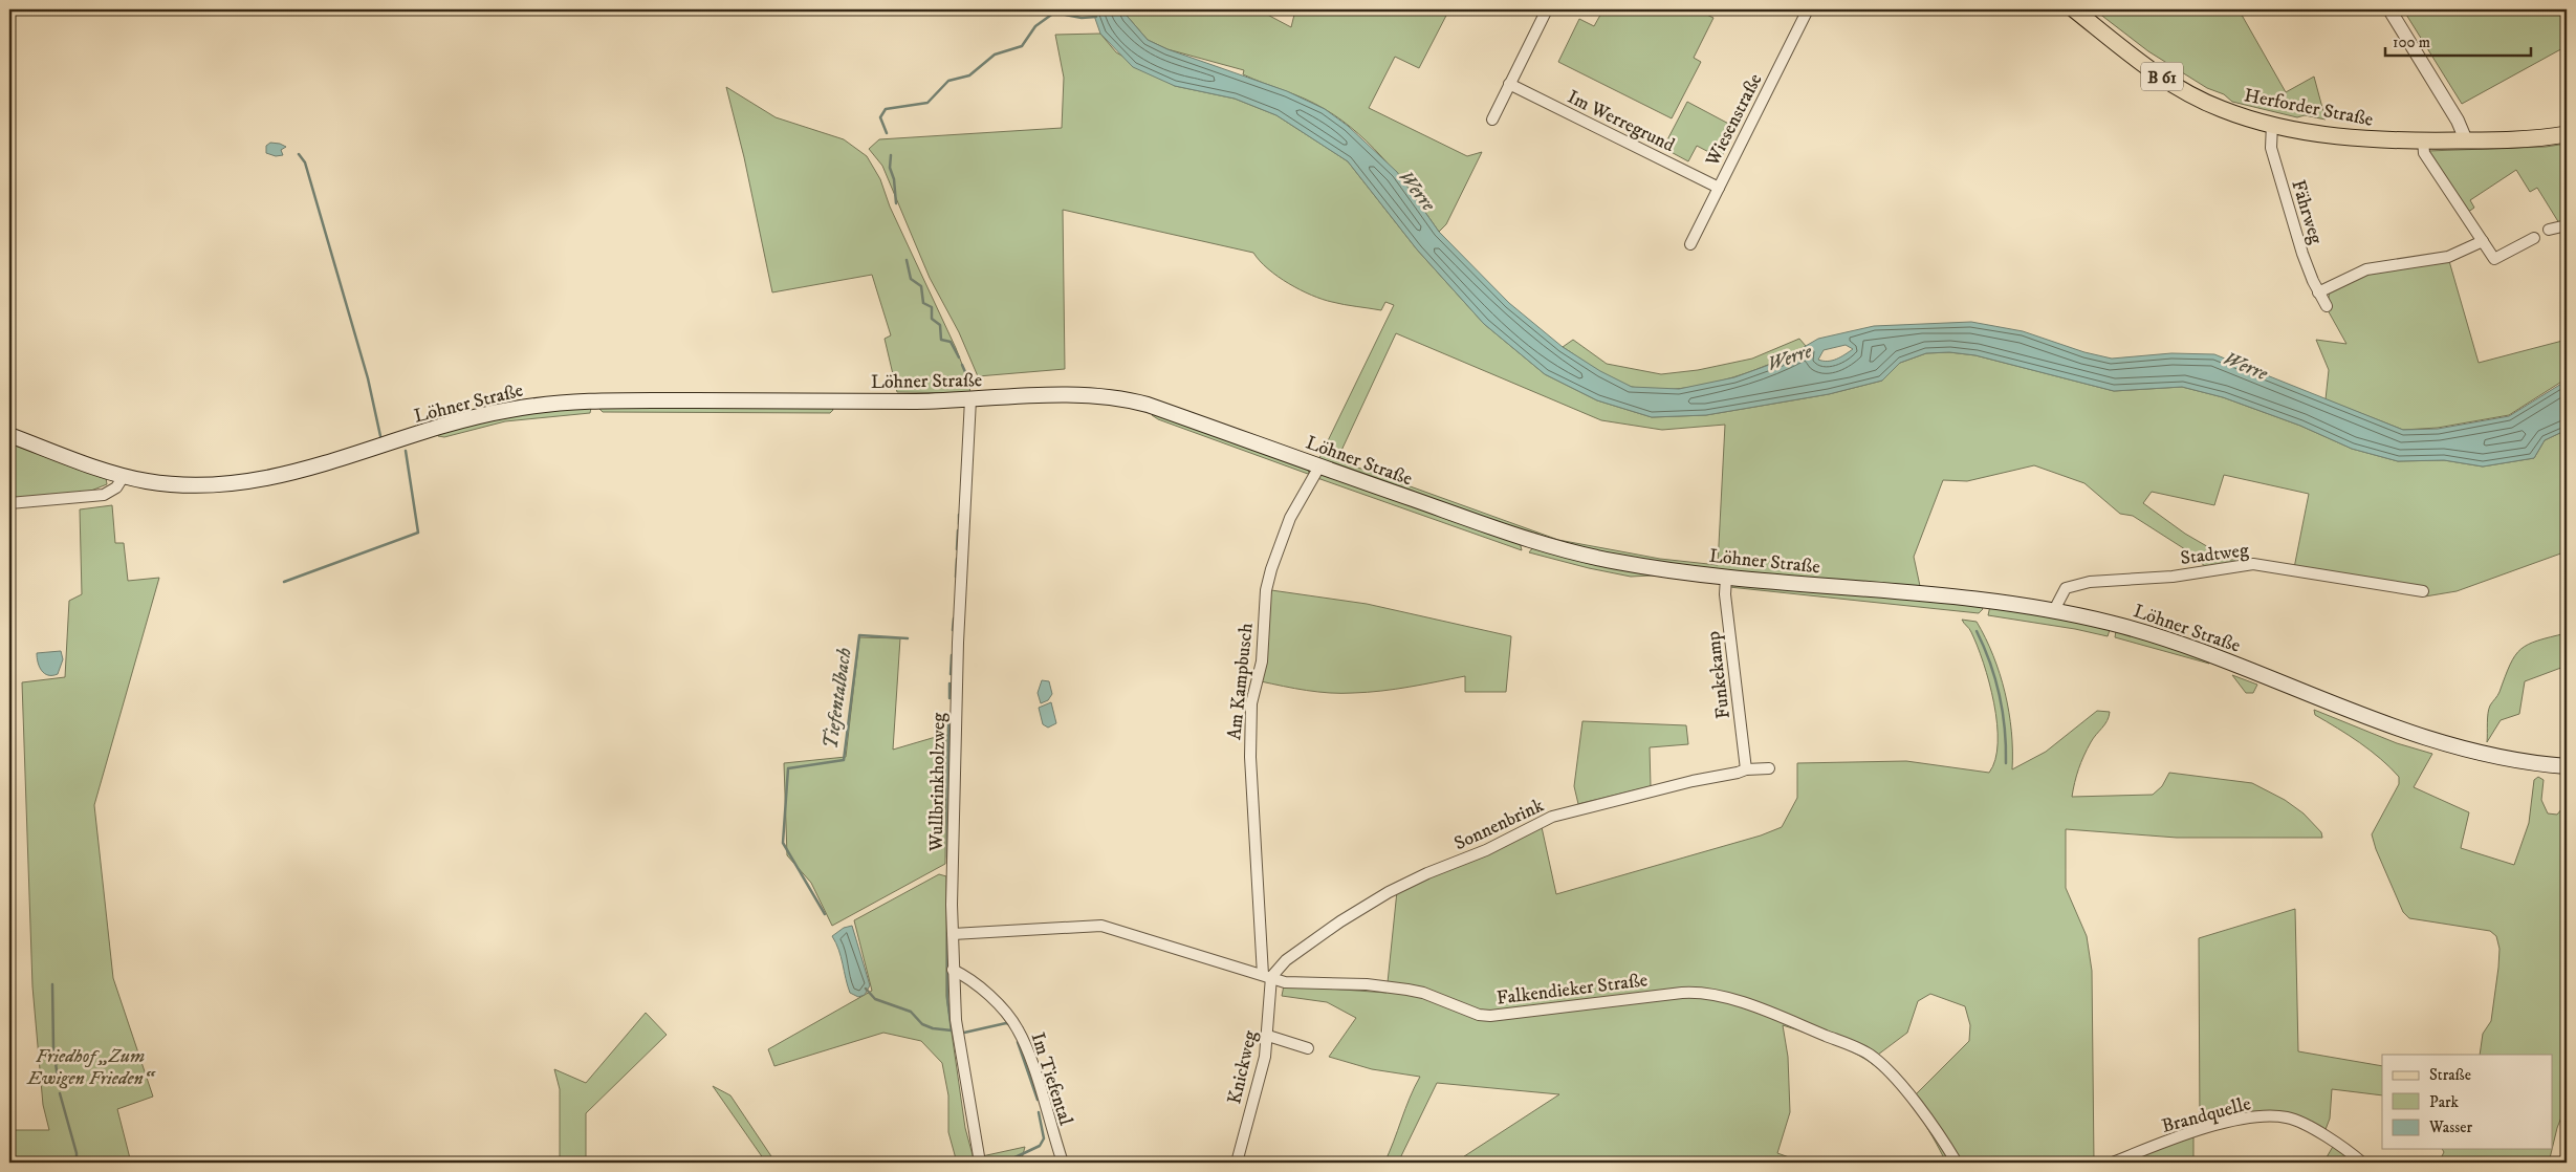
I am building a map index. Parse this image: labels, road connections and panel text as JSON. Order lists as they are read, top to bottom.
{
  "streets": {
    "main road": ["B 61", "Herforder Straße", "Löhner Straße"],
    "street": [
      "Wiesenstraße",
      "Im Werregrund",
      "Fährweg",
      "Stadtweg",
      "Funkekamp",
      "Am Kampbusch",
      "Wullbrinkholzweg",
      "Sonnenbrink",
      "Falkendieker Straße",
      "Knickweg",
      "Im Tiefental",
      "Brandquelle"
    ]
  },
  "crossings": [
    ["Herforder Straße", "Fährweg"],
    ["Wiesenstraße", "Im Werregrund"],
    ["Löhner Straße", "Stadtweg"],
    ["Löhner Straße", "Funkekamp"],
    ["Löhner Straße", "Am Kampbusch"],
    ["Löhner Straße", "Wullbrinkholzweg"],
    ["Funkekamp", "Sonnenbrink"],
    ["Am Kampbusch", "Sonnenbrink"],
    ["Am Kampbusch", "Falkendieker Straße"],
    ["Am Kampbusch", "Knickweg"],
    ["Wullbrinkholzweg", "Falkendieker Straße"],
    ["Wullbrinkholzweg", "Im Tiefental"],
    ["Sonnenbrink", "Falkendieker Straße"],
    ["Sonnenbrink", "Knickweg"],
    ["Falkendieker Straße", "Knickweg"]
  ],
  "water": ["Werre", "Tiefentalbach"],
  "parks": ["Friedhof „Zum Ewigen Frieden“"],
  "legend": ["Straße", "Park", "Wasser"],
  "scale_bar": "100 m"
}
